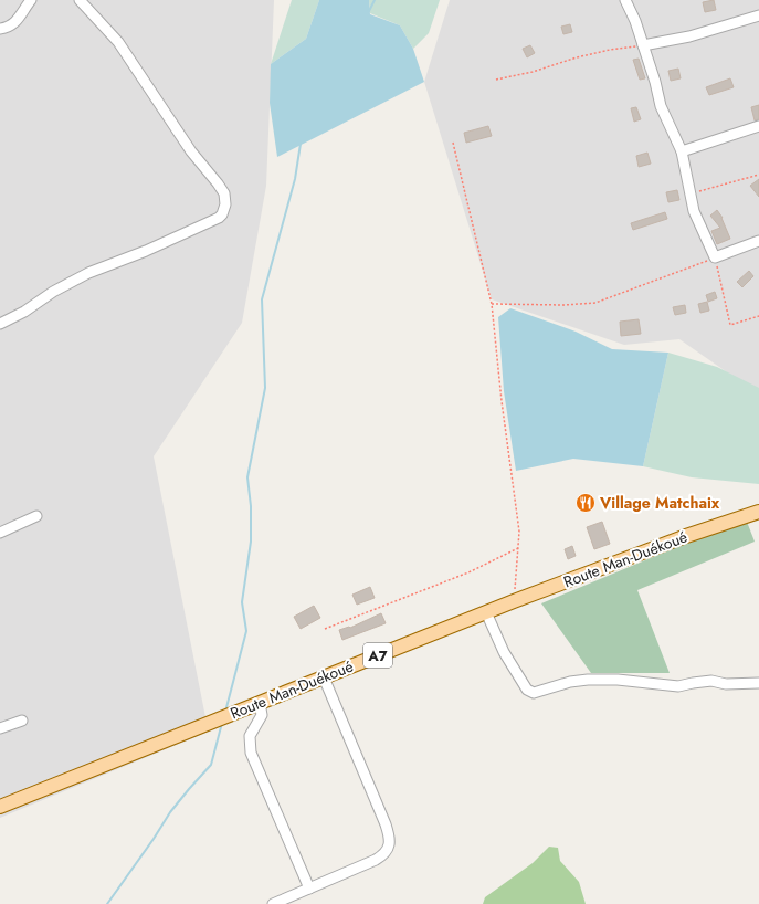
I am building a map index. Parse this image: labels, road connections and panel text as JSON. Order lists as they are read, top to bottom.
{
  "streets": {
    "main road": ["Route Man-Duékoué", "A7"]
  },
  "places": {
    "restaurant": ["Village Matchaix"]
  }
}
